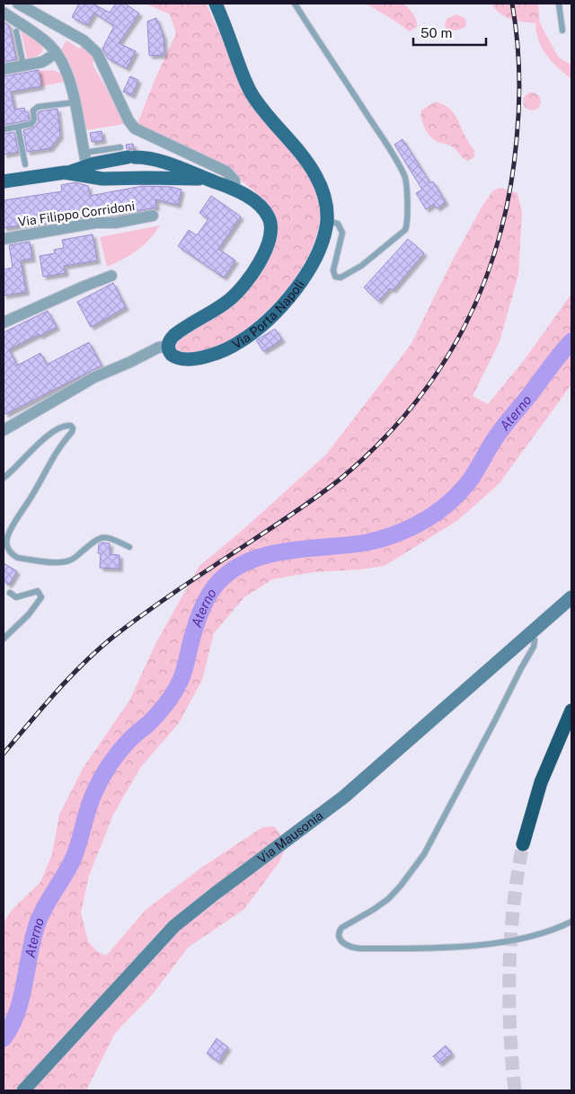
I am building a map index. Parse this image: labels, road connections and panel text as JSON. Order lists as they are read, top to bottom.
{
  "streets": {
    "main road": ["Via Porta Napoli", "Via Mausonia"],
    "street": ["Via Filippo Corridoni"]
  },
  "water": ["Aterno"],
  "scale_bar": "50 m"
}
